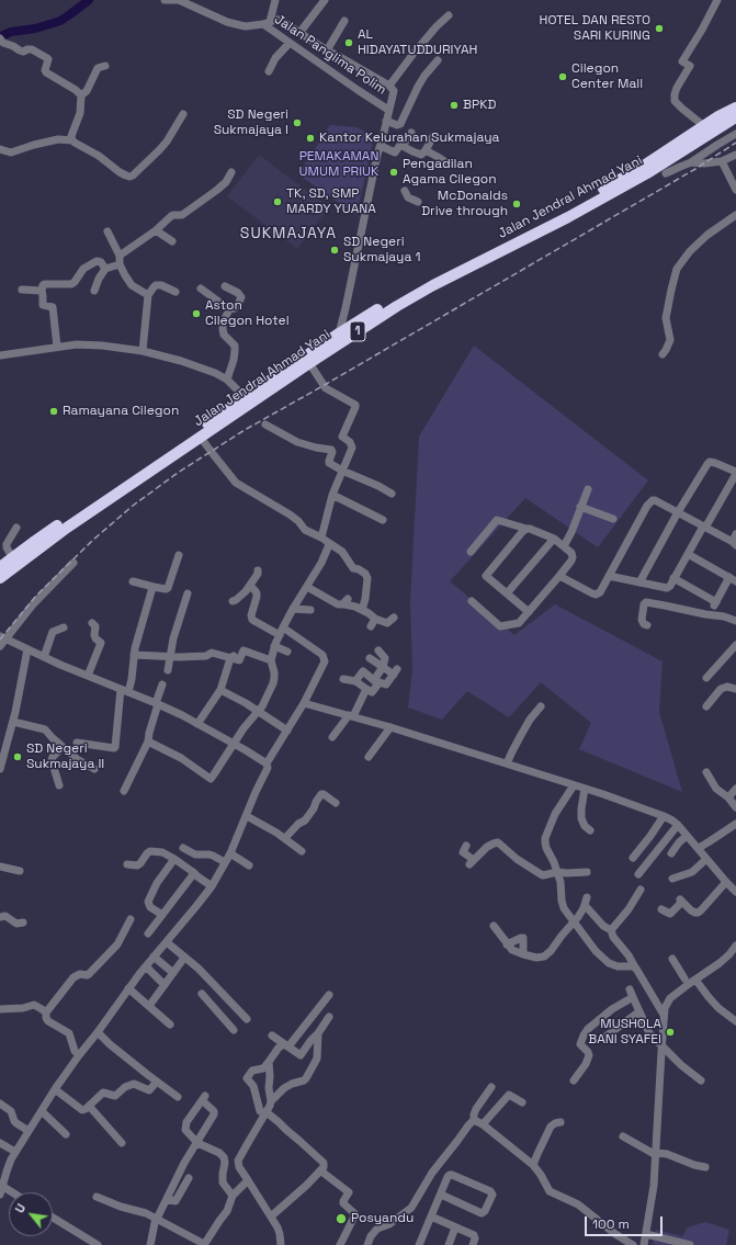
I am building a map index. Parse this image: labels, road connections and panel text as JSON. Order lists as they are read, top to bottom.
{
  "streets": {
    "highway": ["Jalan Jendral Ahmad Yani", "1"],
    "street": ["Jalan Panglima Polim"]
  },
  "crossings": [
    ["Jalan Panglima Polim", "Jalan Jendral Ahmad Yani"]
  ],
  "districts": ["SUKMAJAYA"],
  "parks": ["PEMAKAMAN UMUM PRIUK"],
  "places": [
    "HOTEL DAN RESTO SARI KURING",
    "AL HIDAYATUDDURIYAH",
    "Cilegon Center Mall",
    "BPKD",
    "SD Negeri Sukmajaya I",
    "Kantor Kelurahan Sukmajaya",
    "Pengadilan Agama Cilegon",
    "TK, SD, SMP MARDY YUANA",
    "McDonalds Drive through",
    "SD Negeri Sukmajaya 1",
    "Aston Cilegon Hotel",
    "Ramayana Cilegon",
    "SD Negeri Sukmajaya II",
    "MUSHOLA BANI SYAFEI",
    "Posyandu"
  ],
  "scale_bar": "100 m",
  "north": "top left"
}
